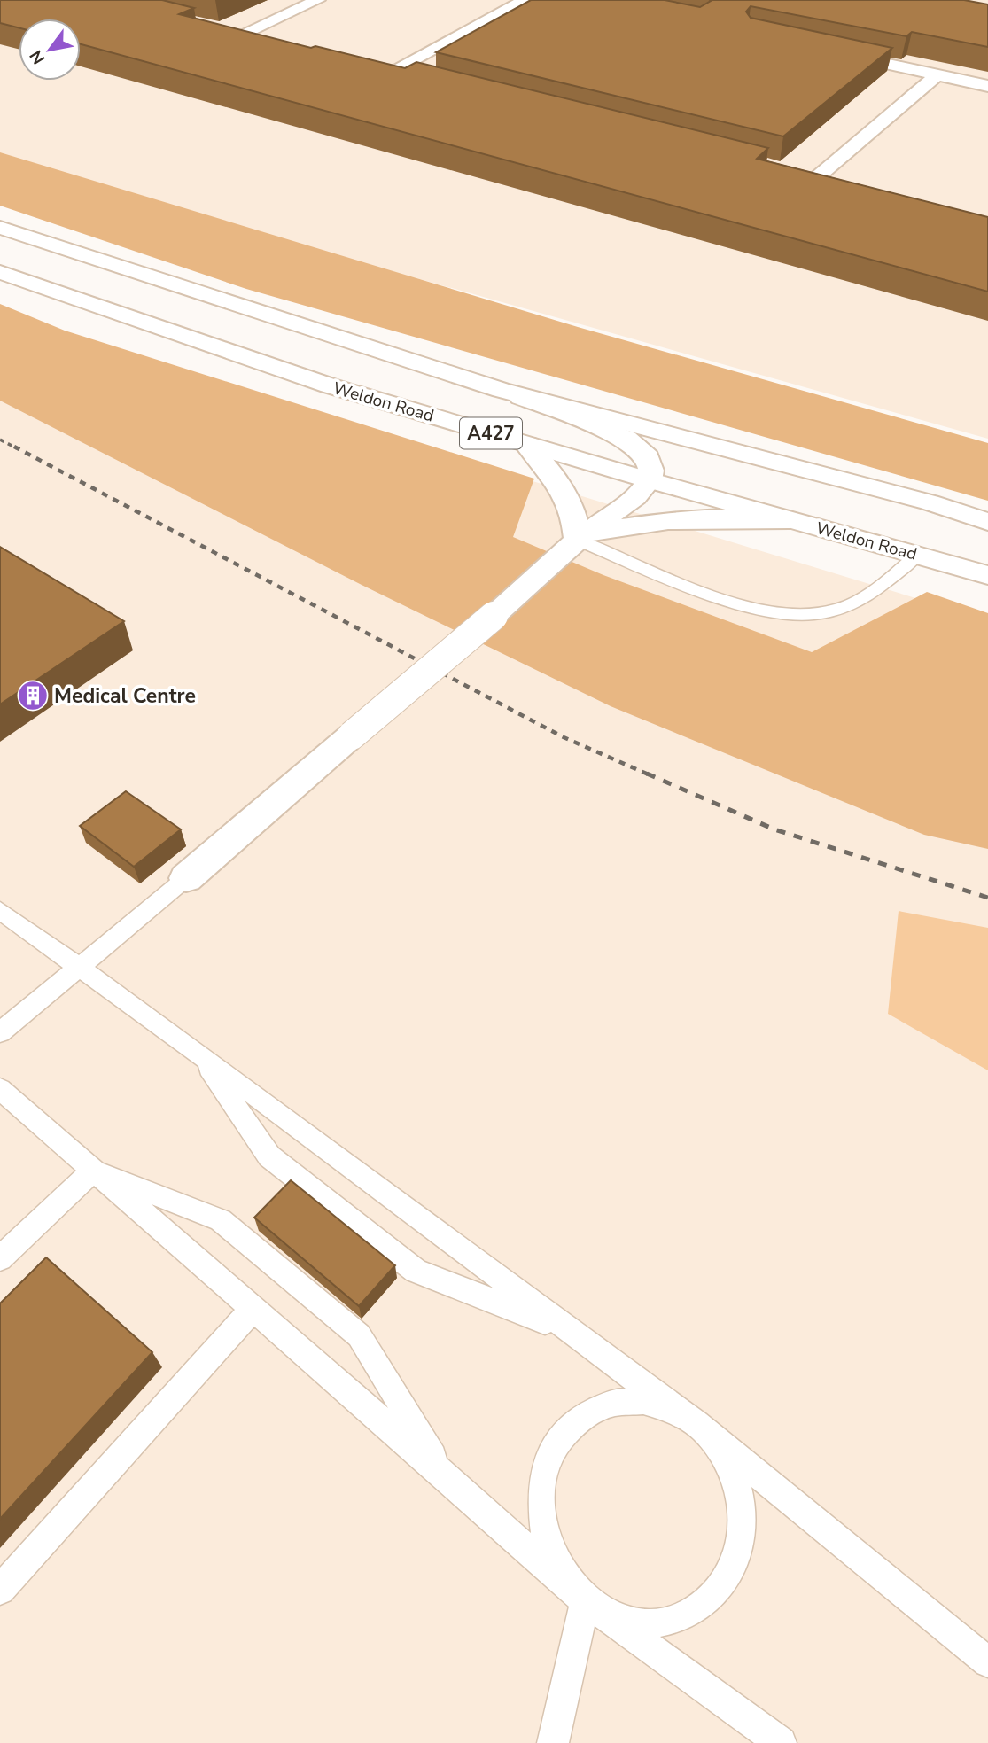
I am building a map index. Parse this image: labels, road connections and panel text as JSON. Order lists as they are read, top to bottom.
{
  "streets": {
    "main road": ["Weldon Road", "A427"]
  },
  "places": {
    "building": ["Medical Centre"]
  },
  "north": "bottom left"
}
